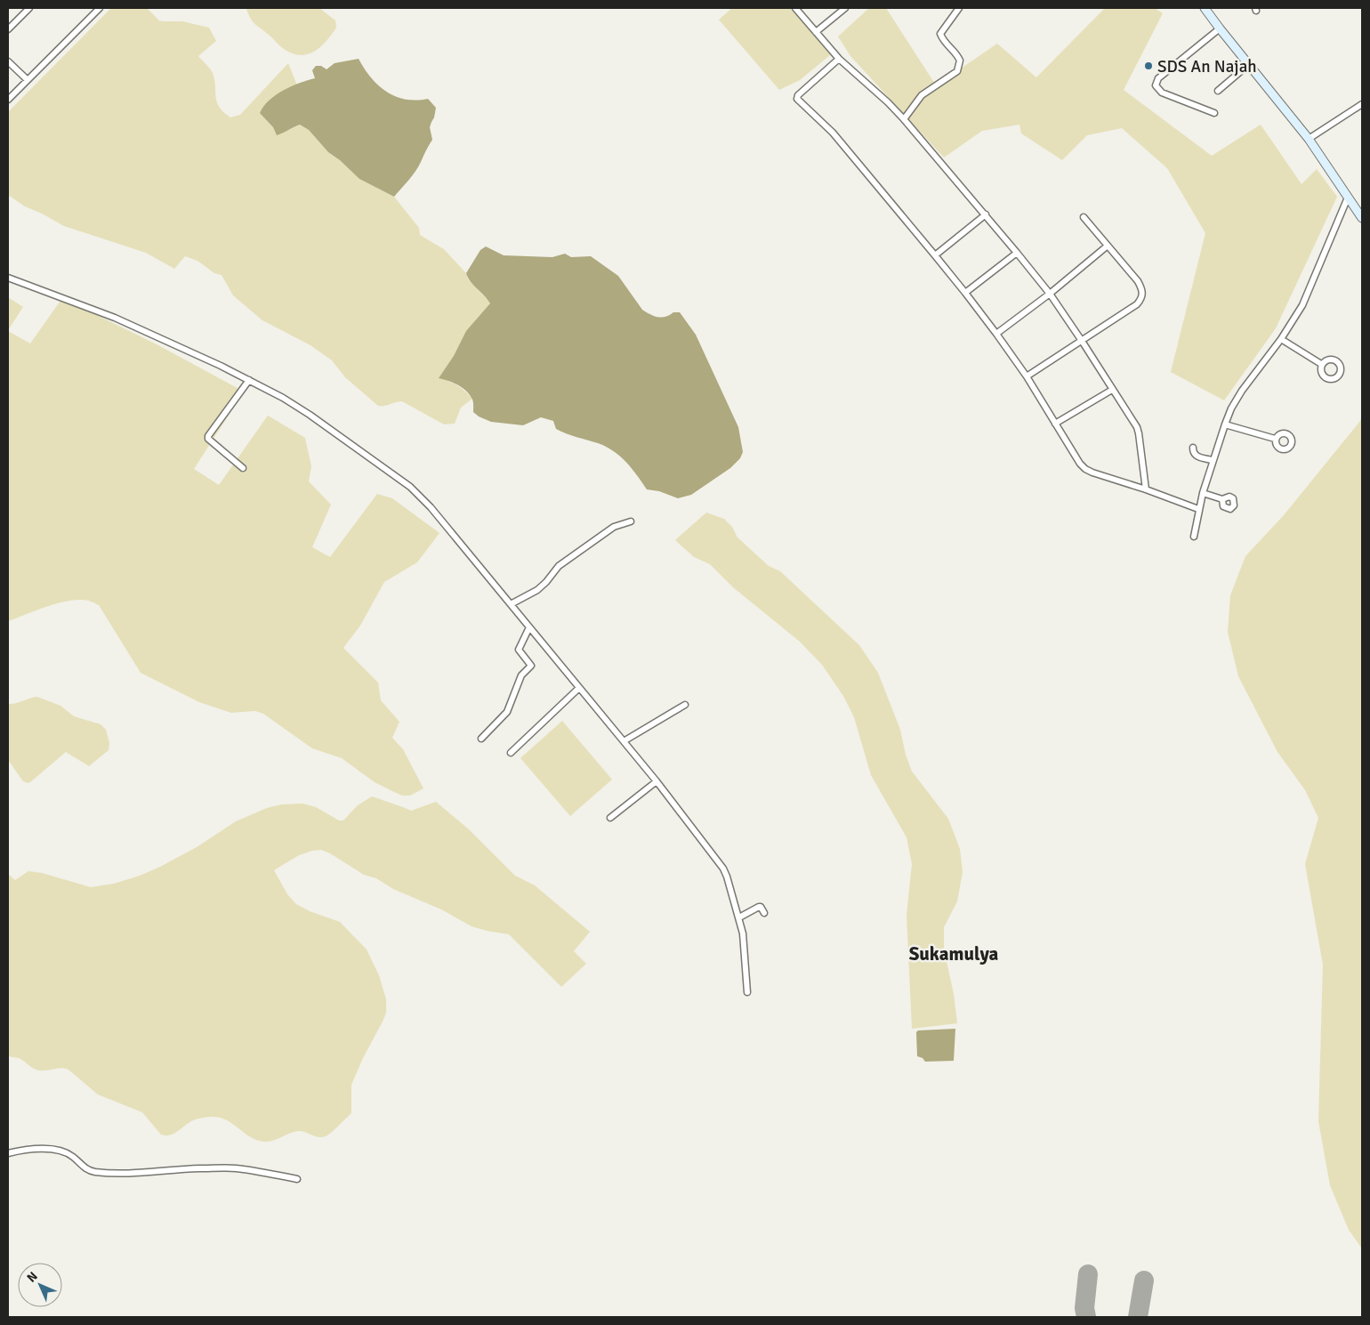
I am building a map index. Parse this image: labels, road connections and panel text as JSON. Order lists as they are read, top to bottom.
{
  "districts": ["Sukamulya"],
  "places": ["SDS An Najah"],
  "north": "top left"
}
